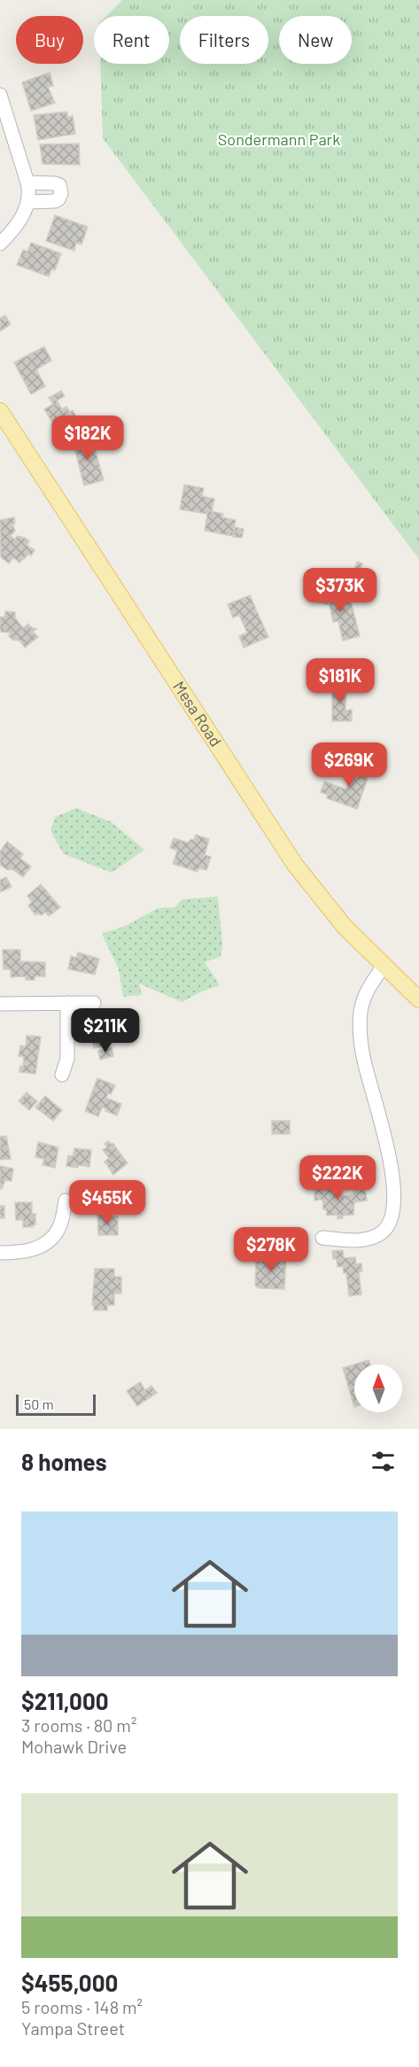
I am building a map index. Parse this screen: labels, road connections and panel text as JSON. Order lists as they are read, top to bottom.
{
  "streets": {
    "main road": ["Mesa Road"]
  },
  "parks": ["Sondermann Park"],
  "scale_bar": "50 m",
  "north": "top",
  "page": {
    "chip": [
      "Buy",
      "Rent",
      "Filters",
      "New"
    ],
    "price": [
      "$182K",
      "$373K",
      "$181K",
      "$269K",
      "$211K",
      "$222K",
      "$455K",
      "$278K"
    ],
    "scale": "50 m",
    "heading": "8 homes",
    "list": [
      {
        "name": "$211,000",
        "note": "3 rooms · 80 m² · Mohawk Drive"
      },
      {
        "name": "$455,000",
        "note": "5 rooms · 148 m² · Yampa Street"
      }
    ]
  }
}
